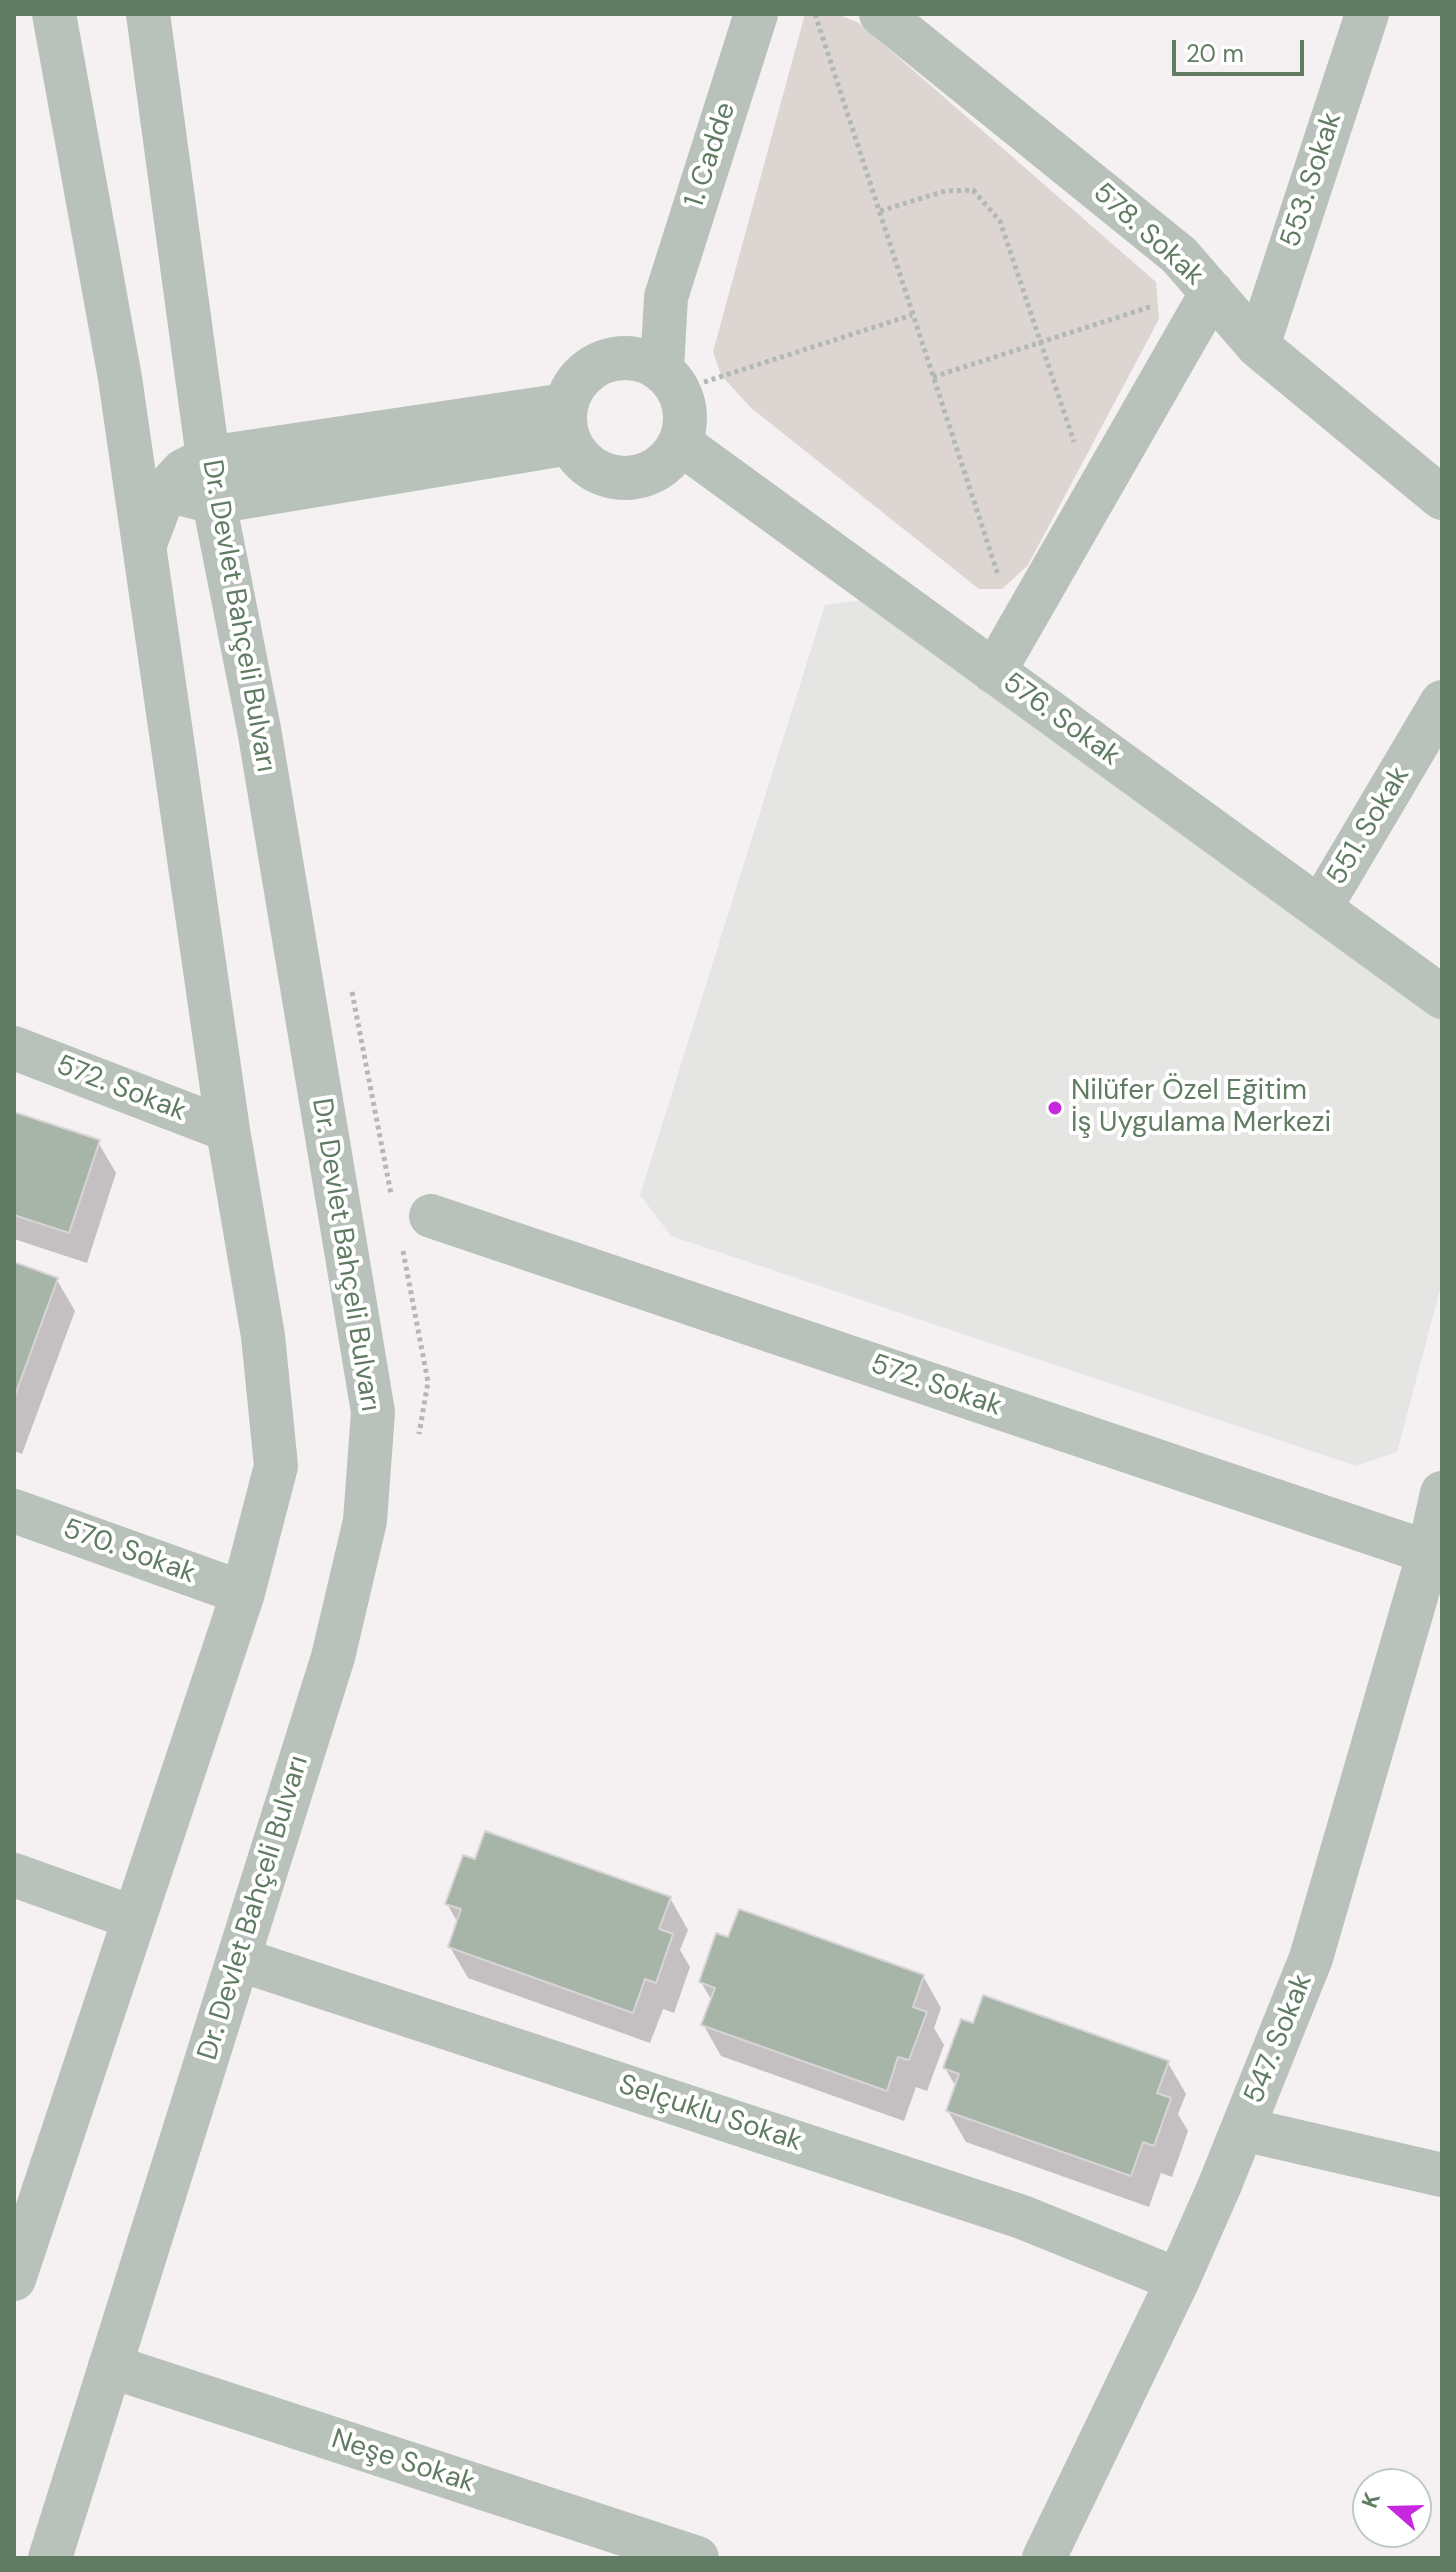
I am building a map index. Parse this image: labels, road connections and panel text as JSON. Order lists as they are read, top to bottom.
{
  "streets": {
    "street": [
      "1. Cadde",
      "553. Sokak",
      "578. Sokak",
      "Dr. Devlet Bahçeli Bulvarı",
      "576. Sokak",
      "551. Sokak",
      "572. Sokak",
      "570. Sokak",
      "547. Sokak",
      "Selçuklu Sokak",
      "Neşe Sokak"
    ]
  },
  "crossings": [
    ["553. Sokak", "578. Sokak"],
    ["Dr. Devlet Bahçeli Bulvarı", "Selçuklu Sokak"],
    ["Dr. Devlet Bahçeli Bulvarı", "Neşe Sokak"],
    ["576. Sokak", "551. Sokak"],
    ["572. Sokak", "547. Sokak"],
    ["547. Sokak", "Selçuklu Sokak"]
  ],
  "places": ["Nilüfer Özel Eğitim İş Uygulama Merkezi"],
  "scale_bar": "20 m",
  "north": "left"
}
